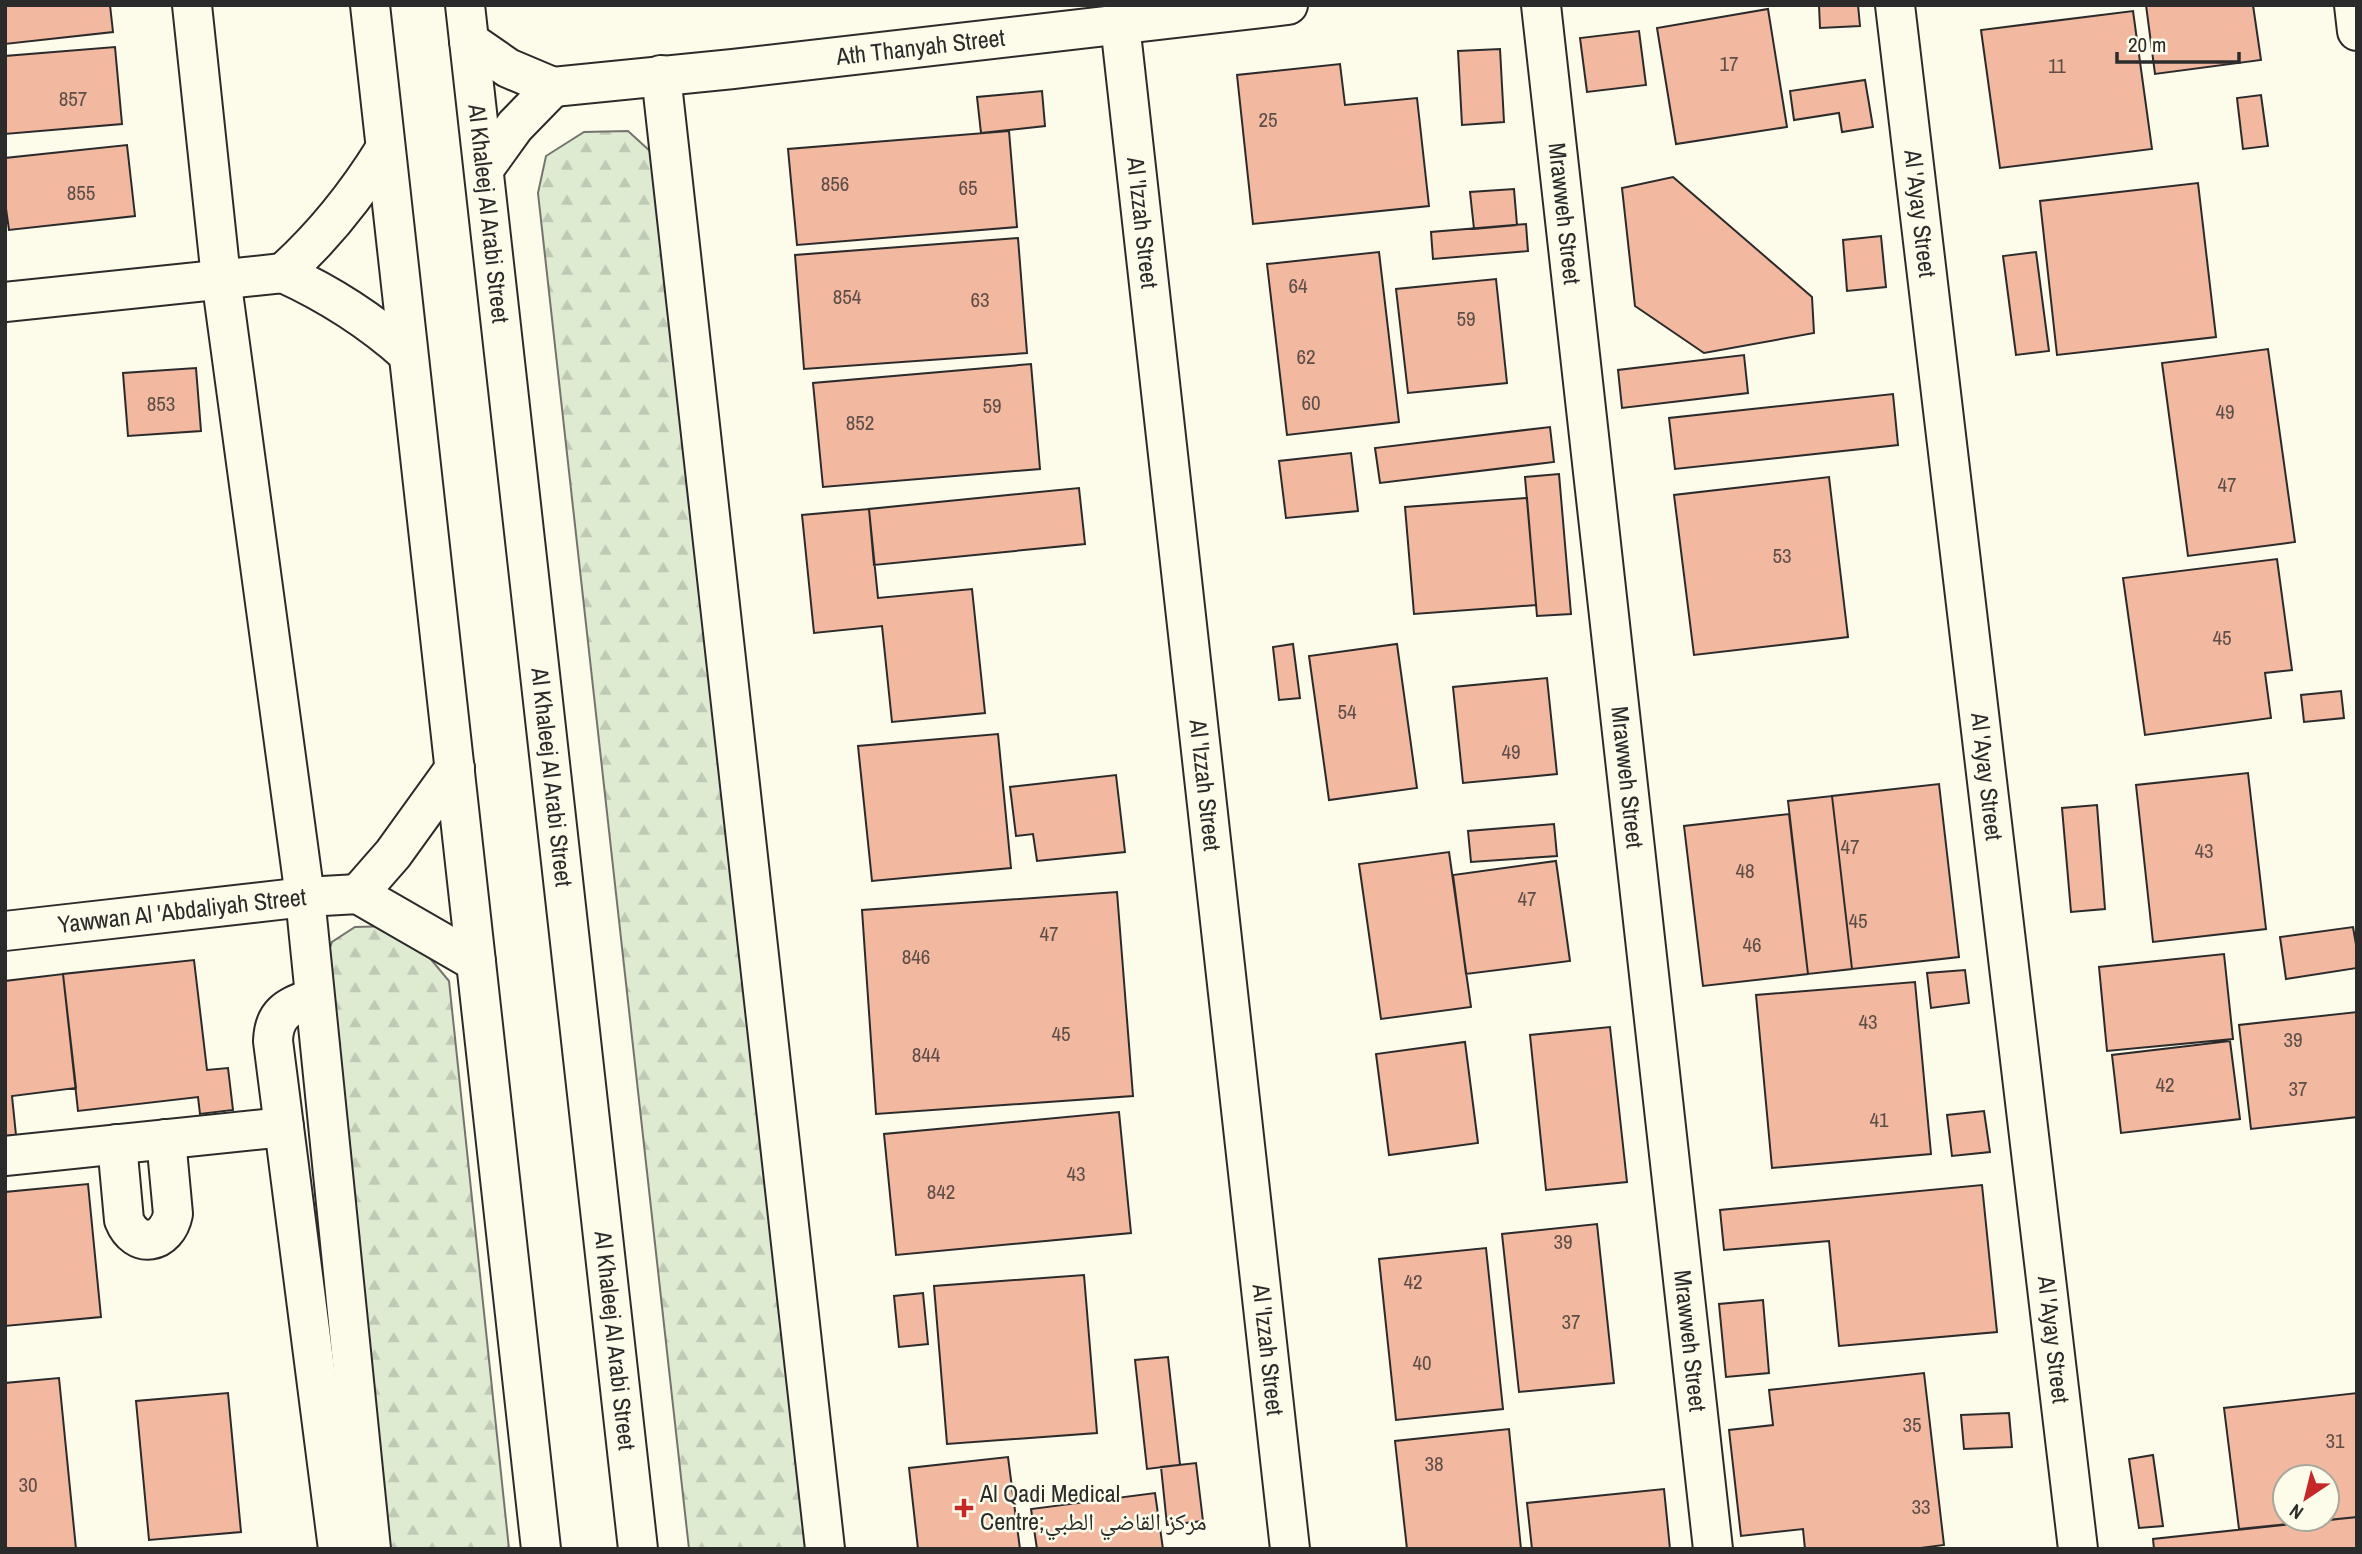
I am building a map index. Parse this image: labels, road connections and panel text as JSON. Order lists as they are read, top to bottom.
{
  "streets": {
    "main road": [
      "Ath Thanyah Street",
      "Al Khaleej Al Arabi Street",
      "Mrawweh Street",
      "Al 'Ayay Street",
      "Al 'Izzah Street",
      "Yawwan Al 'Abdaliyah Street"
    ]
  },
  "crossings": [
    ["Ath Thanyah Street", "Al Khaleej Al Arabi Street"],
    ["Ath Thanyah Street", "Al 'Izzah Street"]
  ],
  "places": {
    "health": ["Al Qadi Medical Centre;مركز القاضي الطبي"]
  },
  "house_numbers": [
    "17",
    "11",
    "857",
    "25",
    "856",
    "65",
    "855",
    "64",
    "854",
    "63",
    "59",
    "62",
    "60",
    "853",
    "59",
    "49",
    "852",
    "47",
    "53",
    "45",
    "54",
    "49",
    "47",
    "43",
    "48",
    "47",
    "45",
    "47",
    "46",
    "846",
    "43",
    "45",
    "39",
    "844",
    "42",
    "37",
    "41",
    "43",
    "842",
    "39",
    "42",
    "37",
    "40",
    "35",
    "31",
    "38",
    "30",
    "33"
  ],
  "scale_bar": "20 m",
  "north": "bottom left"
}
